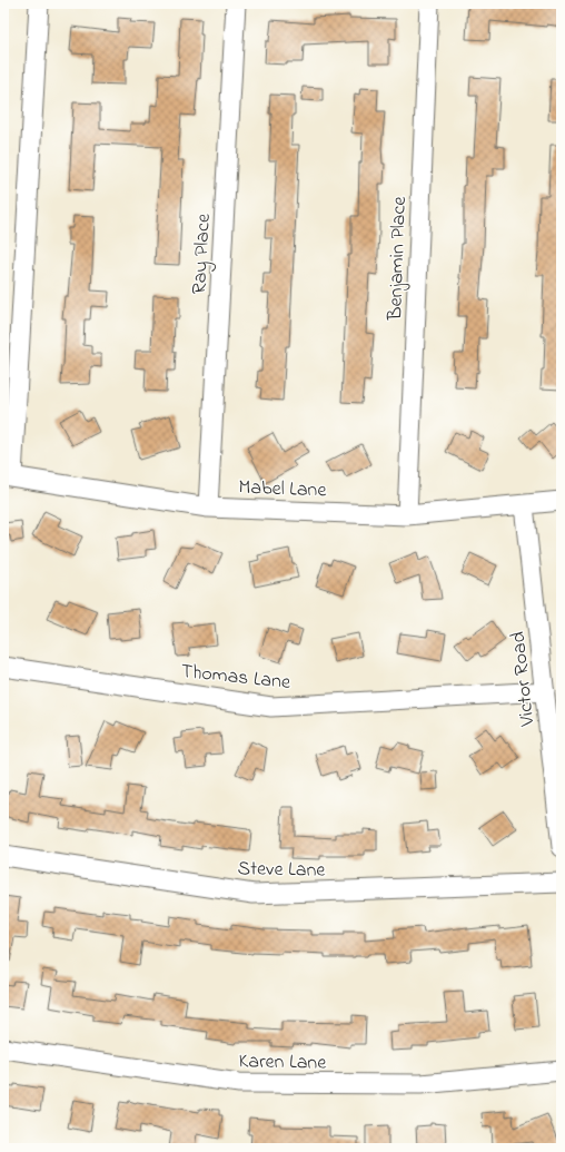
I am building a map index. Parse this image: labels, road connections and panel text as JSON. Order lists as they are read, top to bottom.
{
  "streets": {
    "street": [
      "Ray Place",
      "Benjamin Place",
      "Mabel Lane",
      "Thomas Lane",
      "Victor Road",
      "Steve Lane",
      "Karen Lane"
    ]
  },
  "crossings": [
    ["Ray Place", "Mabel Lane"],
    ["Benjamin Place", "Mabel Lane"],
    ["Mabel Lane", "Victor Road"],
    ["Thomas Lane", "Victor Road"]
  ]
}
